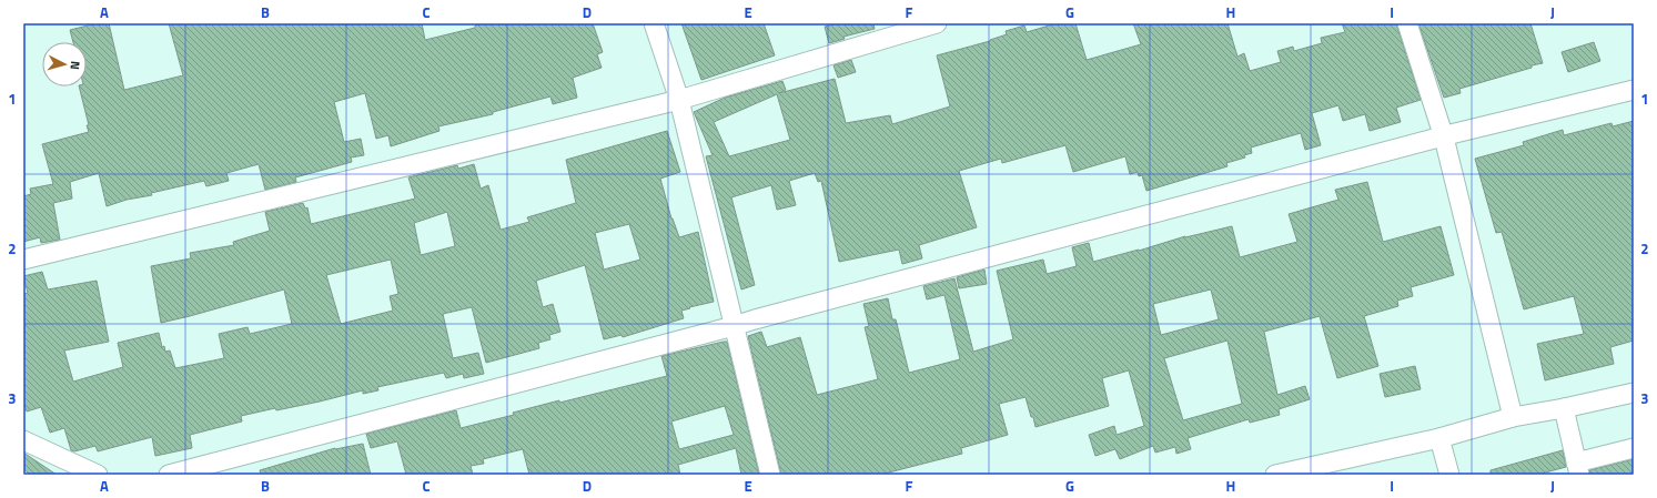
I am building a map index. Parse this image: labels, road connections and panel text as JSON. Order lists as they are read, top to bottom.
{
  "north": "right",
  "grid": {
    "columns": [
      "A",
      "B",
      "C",
      "D",
      "E",
      "F",
      "G",
      "H",
      "I",
      "J"
    ],
    "rows": ["1", "2", "3"]
  }
}
